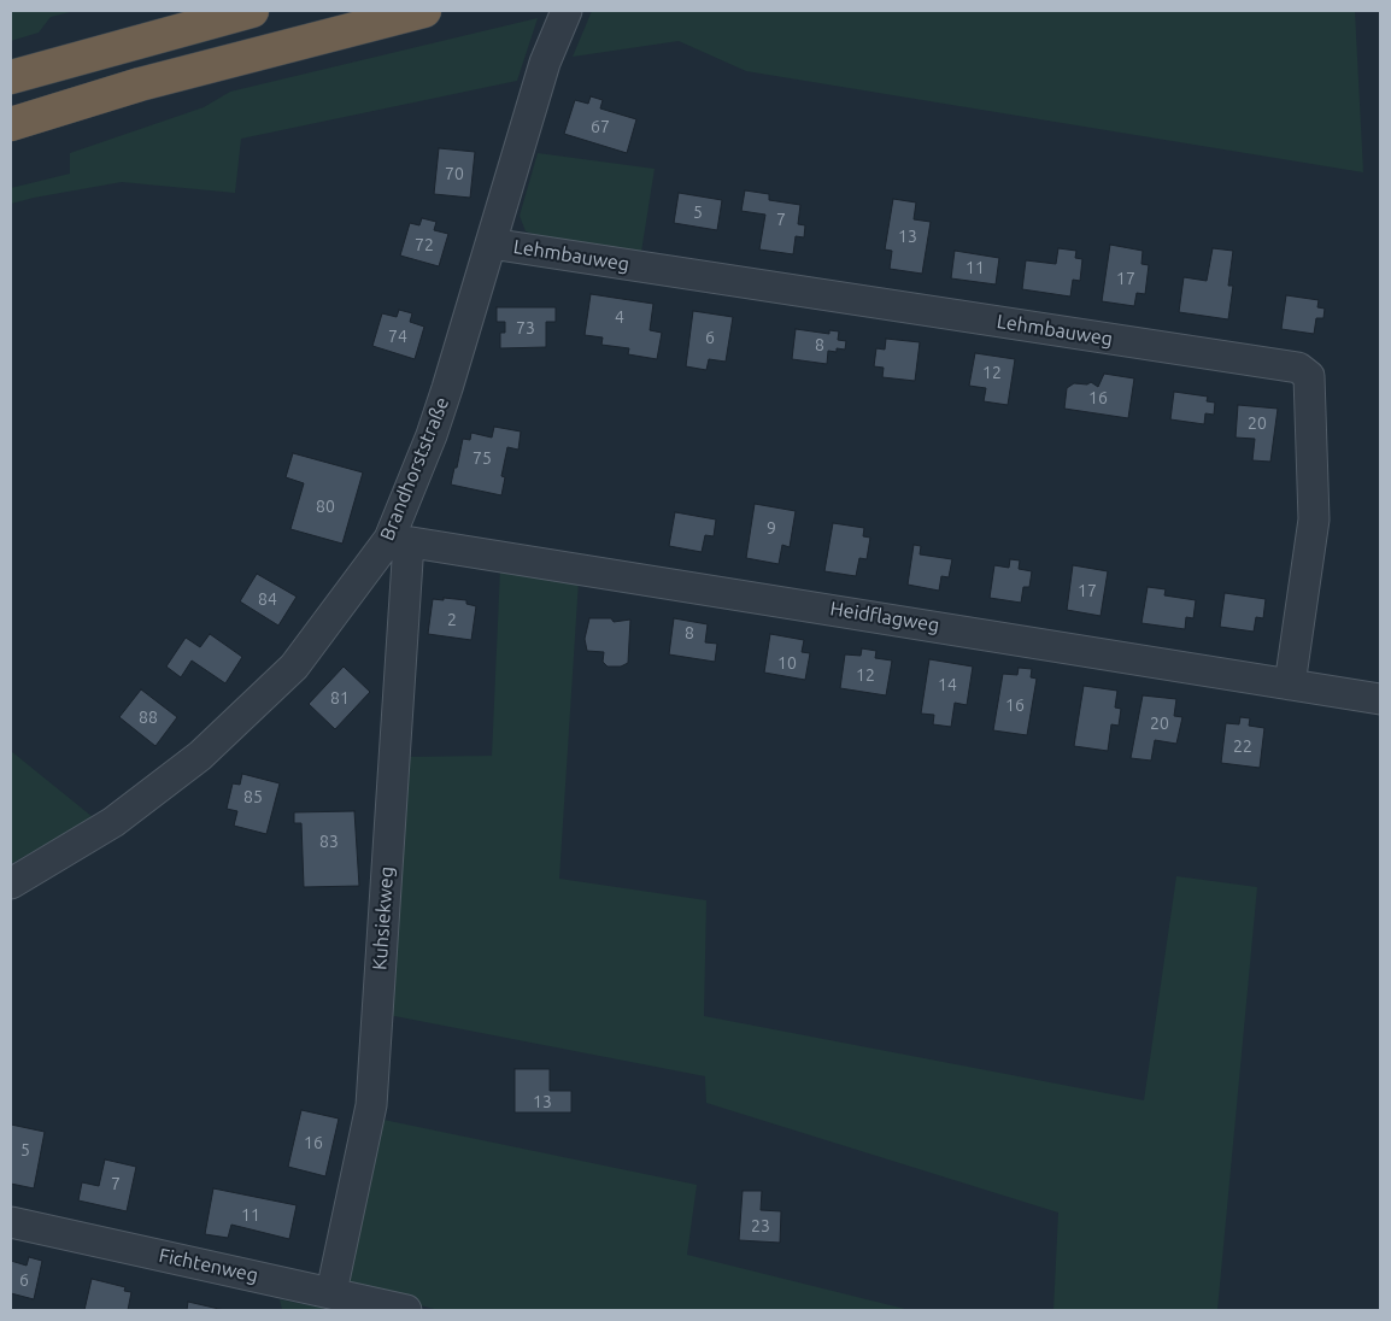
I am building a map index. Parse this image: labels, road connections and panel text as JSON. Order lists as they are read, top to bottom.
{
  "streets": {
    "street": [
      "Lehmbauweg",
      "Brandhorststraße",
      "Heidflagweg",
      "Kuhsiekweg",
      "Fichtenweg"
    ]
  },
  "crossings": [
    ["Lehmbauweg", "Brandhorststraße"],
    ["Lehmbauweg", "Heidflagweg"],
    ["Brandhorststraße", "Heidflagweg"],
    ["Brandhorststraße", "Kuhsiekweg"],
    ["Heidflagweg", "Kuhsiekweg"],
    ["Kuhsiekweg", "Fichtenweg"]
  ],
  "house_numbers": [
    "67",
    "70",
    "5",
    "7",
    "13",
    "72",
    "11",
    "17",
    "4",
    "73",
    "74",
    "6",
    "8",
    "12",
    "16",
    "20",
    "75",
    "80",
    "9",
    "17",
    "84",
    "2",
    "8",
    "10",
    "12",
    "14",
    "81",
    "16",
    "88",
    "20",
    "22",
    "85",
    "83",
    "13",
    "16",
    "5",
    "7",
    "11",
    "23",
    "6"
  ]
}
